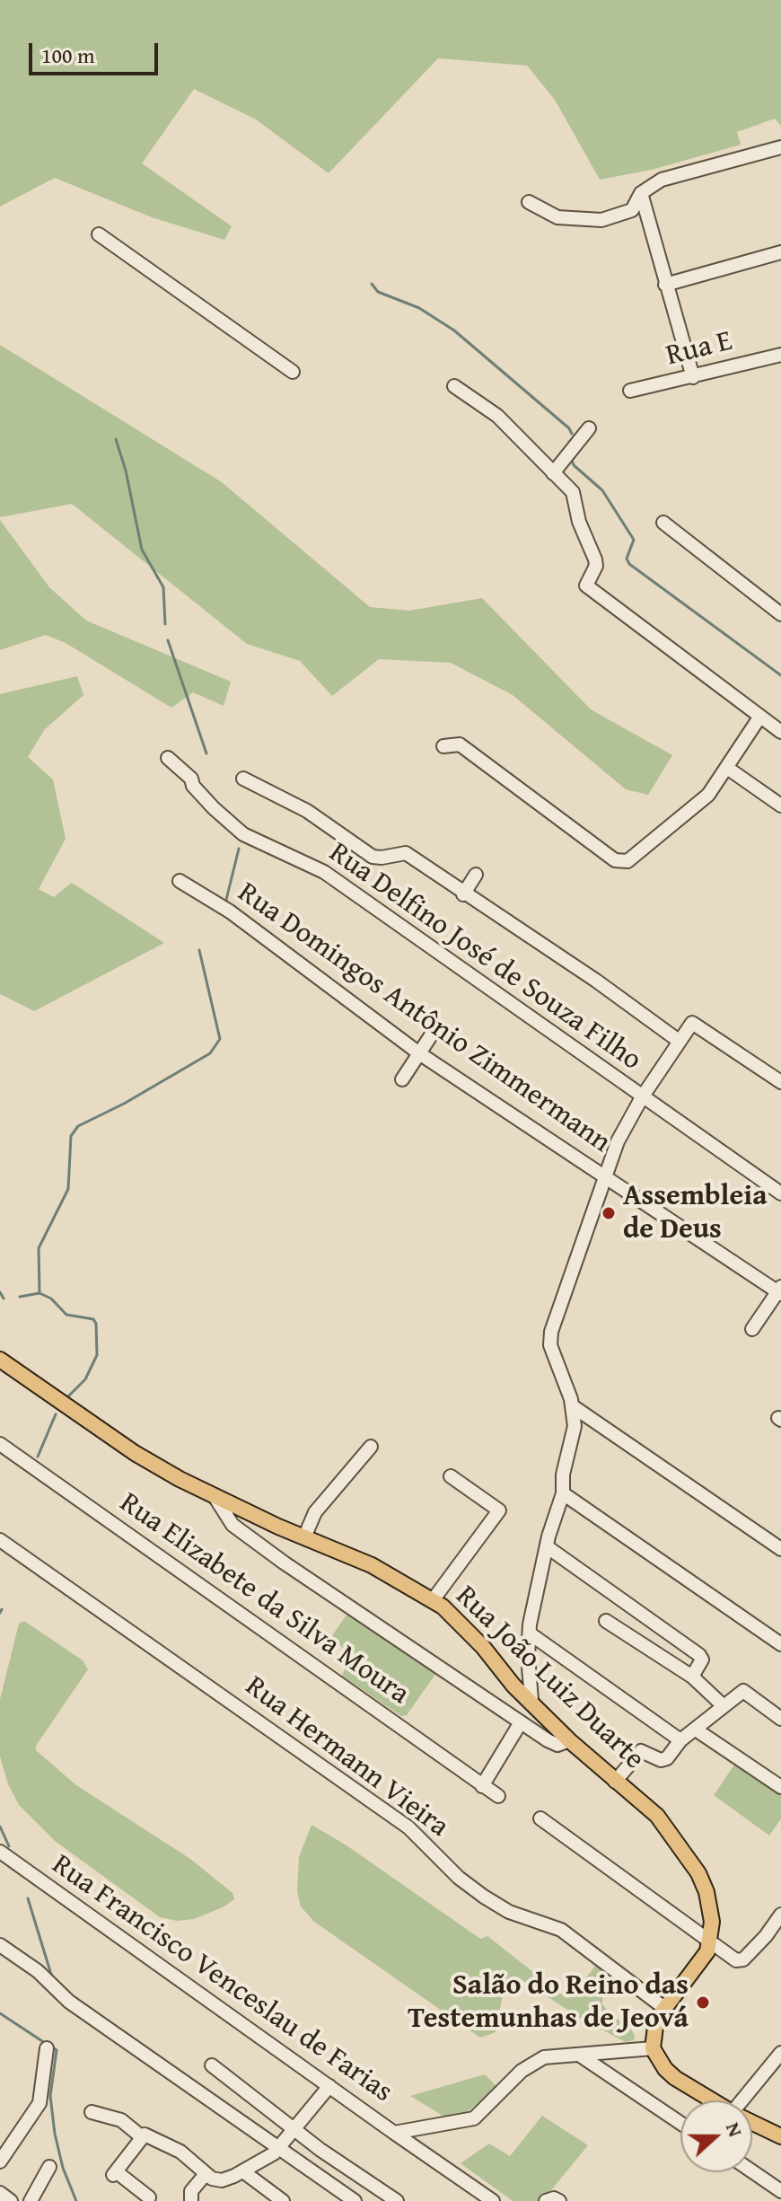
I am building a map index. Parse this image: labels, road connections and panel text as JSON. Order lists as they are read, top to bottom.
{
  "streets": {
    "main road": ["Rua João Luiz Duarte"],
    "street": [
      "Rua E",
      "Rua Delfino José de Souza Filho",
      "Rua Domingos Antônio Zimmermann",
      "Rua Elizabete da Silva Moura",
      "Rua Hermann Vieira",
      "Rua Francisco Venceslau de Farias"
    ]
  },
  "crossings": [
    ["Rua João Luiz Duarte", "Rua Hermann Vieira"],
    ["Rua João Luiz Duarte", "Rua Francisco Venceslau de Farias"]
  ],
  "places": ["Assembleia de Deus", "Salão do Reino das Testemunhas de Jeová"],
  "scale_bar": "100 m",
  "north": "right"
}
